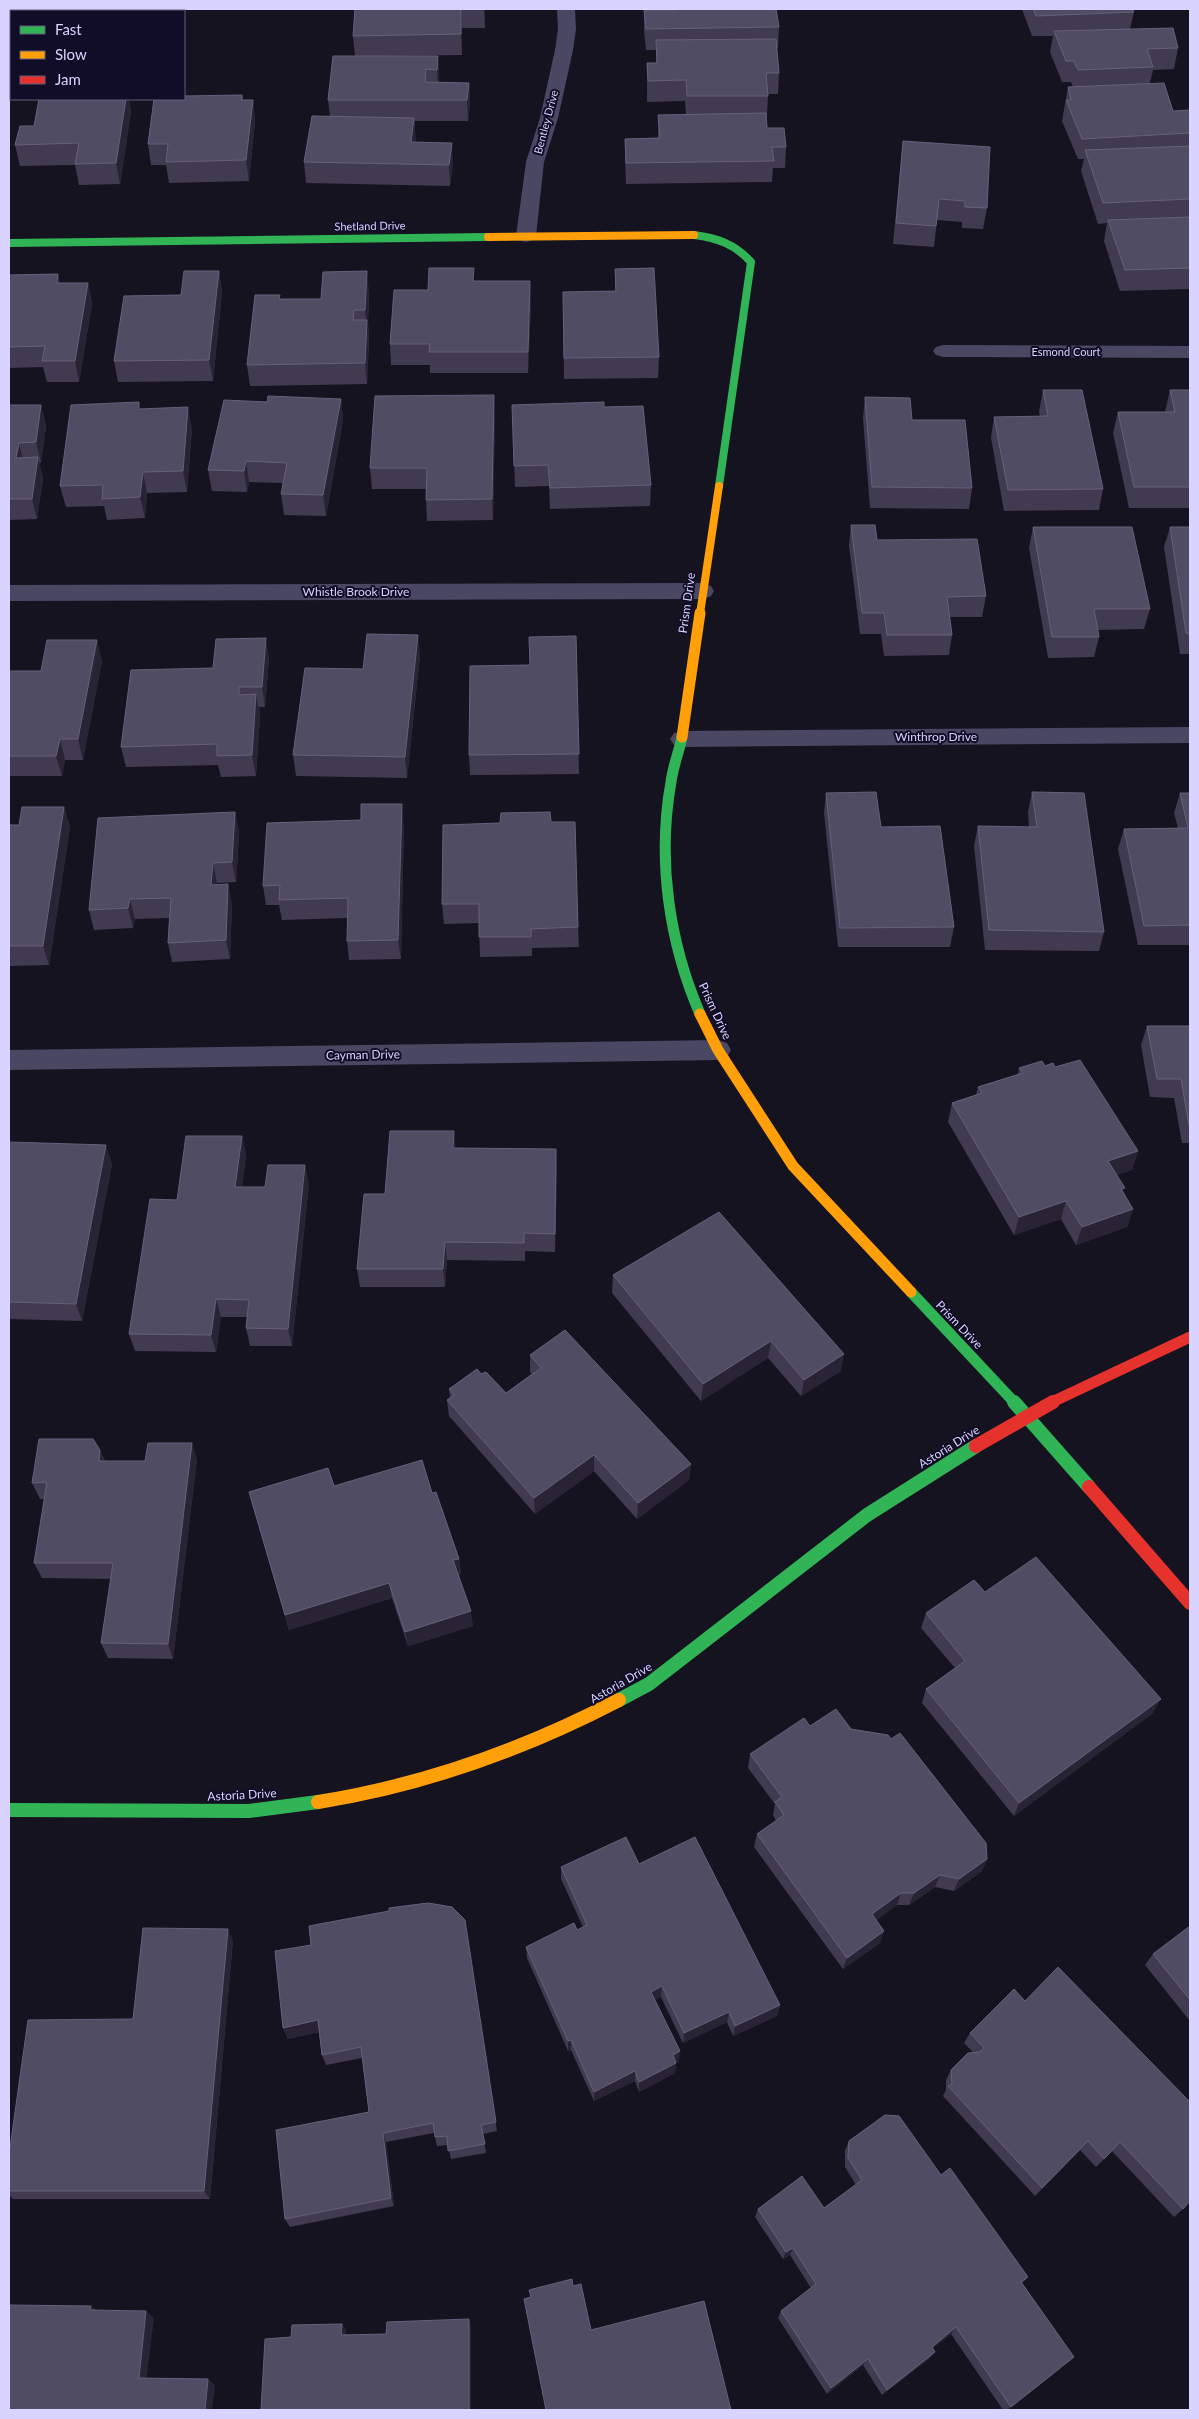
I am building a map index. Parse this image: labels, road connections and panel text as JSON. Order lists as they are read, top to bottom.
{
  "streets": {
    "street": [
      "Bentley Drive",
      "Shetland Drive",
      "Esmond Court",
      "Whistle Brook Drive",
      "Prism Drive",
      "Winthrop Drive",
      "Cayman Drive",
      "Astoria Drive"
    ]
  },
  "crossings": [
    ["Bentley Drive", "Shetland Drive"],
    ["Shetland Drive", "Prism Drive"],
    ["Whistle Brook Drive", "Prism Drive"],
    ["Prism Drive", "Winthrop Drive"],
    ["Prism Drive", "Cayman Drive"],
    ["Prism Drive", "Astoria Drive"]
  ],
  "legend": ["Fast", "Slow", "Jam"]
}
